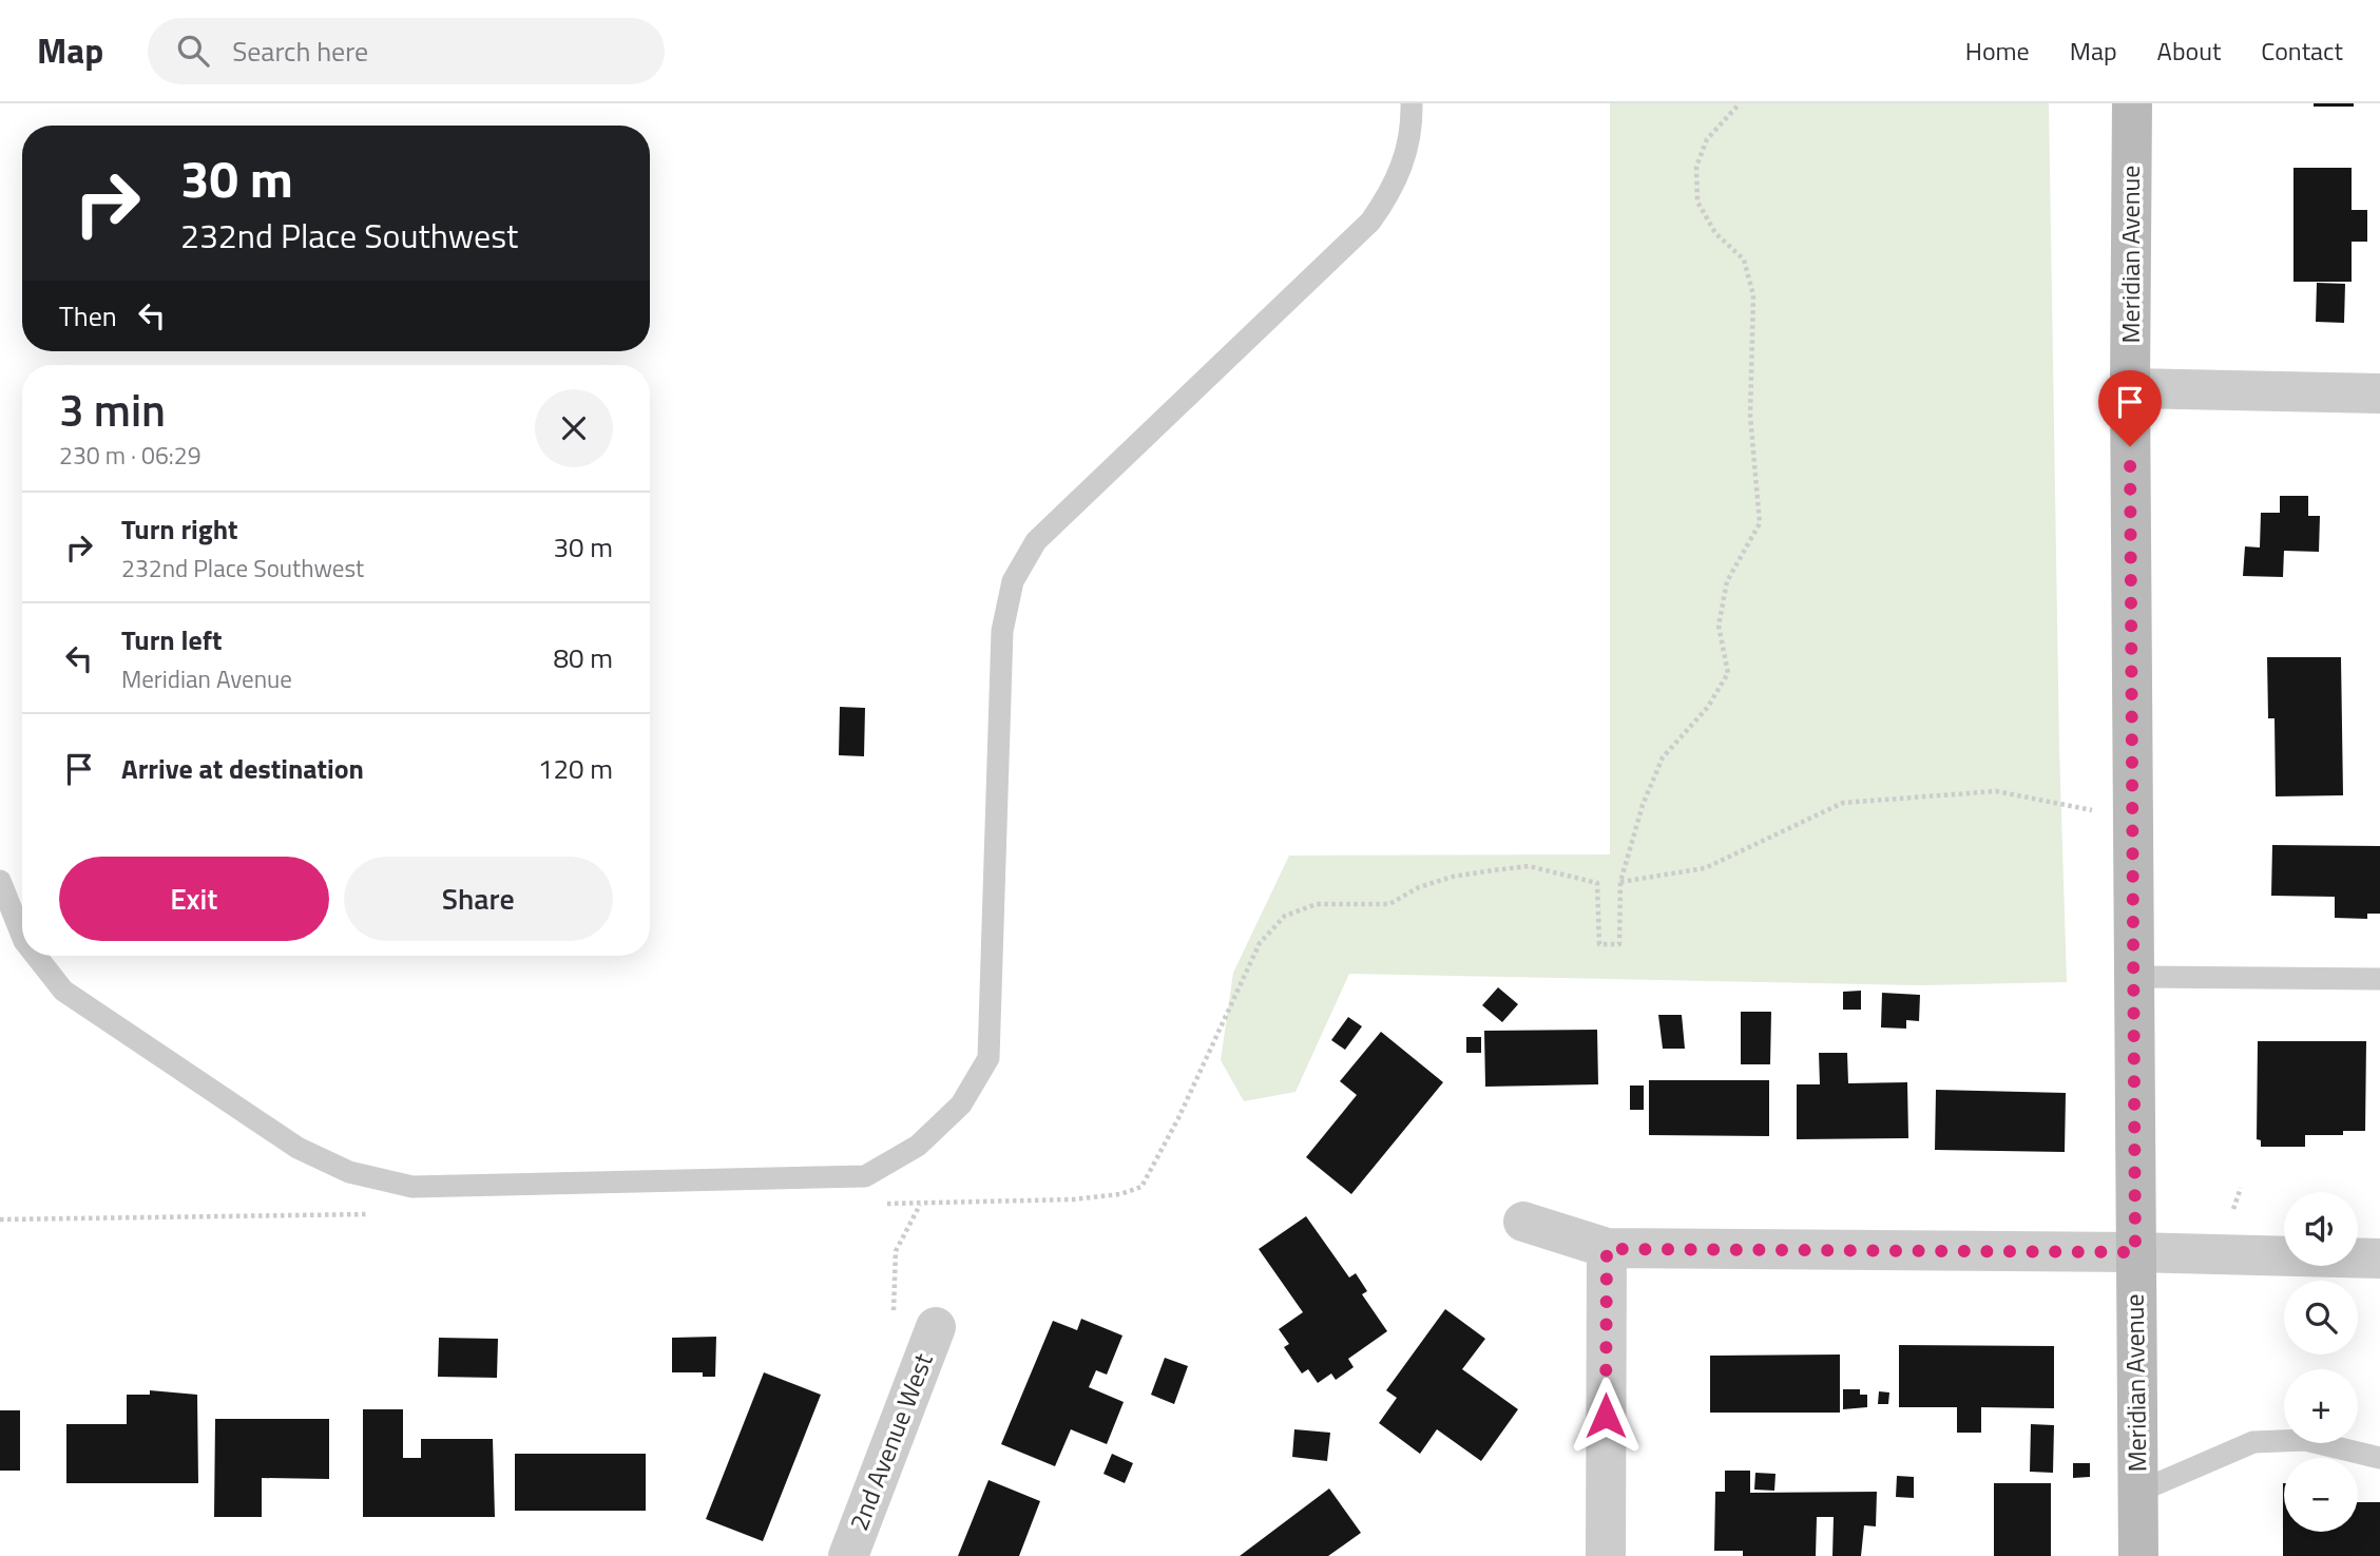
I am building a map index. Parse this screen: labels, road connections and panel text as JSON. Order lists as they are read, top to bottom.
{
  "streets": {
    "main road": ["Meridian Avenue"],
    "street": ["2nd Avenue West"]
  },
  "page": {
    "header": "Map",
    "search": "Search here",
    "nav": [
      "Home",
      "Map",
      "About",
      "Contact"
    ],
    "turn": ["30 m", "232nd Place Southwest"],
    "then": "Then",
    "heading": ["3 min", "230 m · 06:29"],
    "list": [
      {
        "name": "Turn right",
        "note": "232nd Place Southwest",
        "value": "30 m"
      },
      {
        "name": "Turn left",
        "note": "Meridian Avenue",
        "value": "80 m"
      },
      {
        "name": "Arrive at destination",
        "value": "120 m"
      }
    ],
    "buttons": ["Exit", "Share"],
    "map_buttons": ["+", "−"]
  }
}
